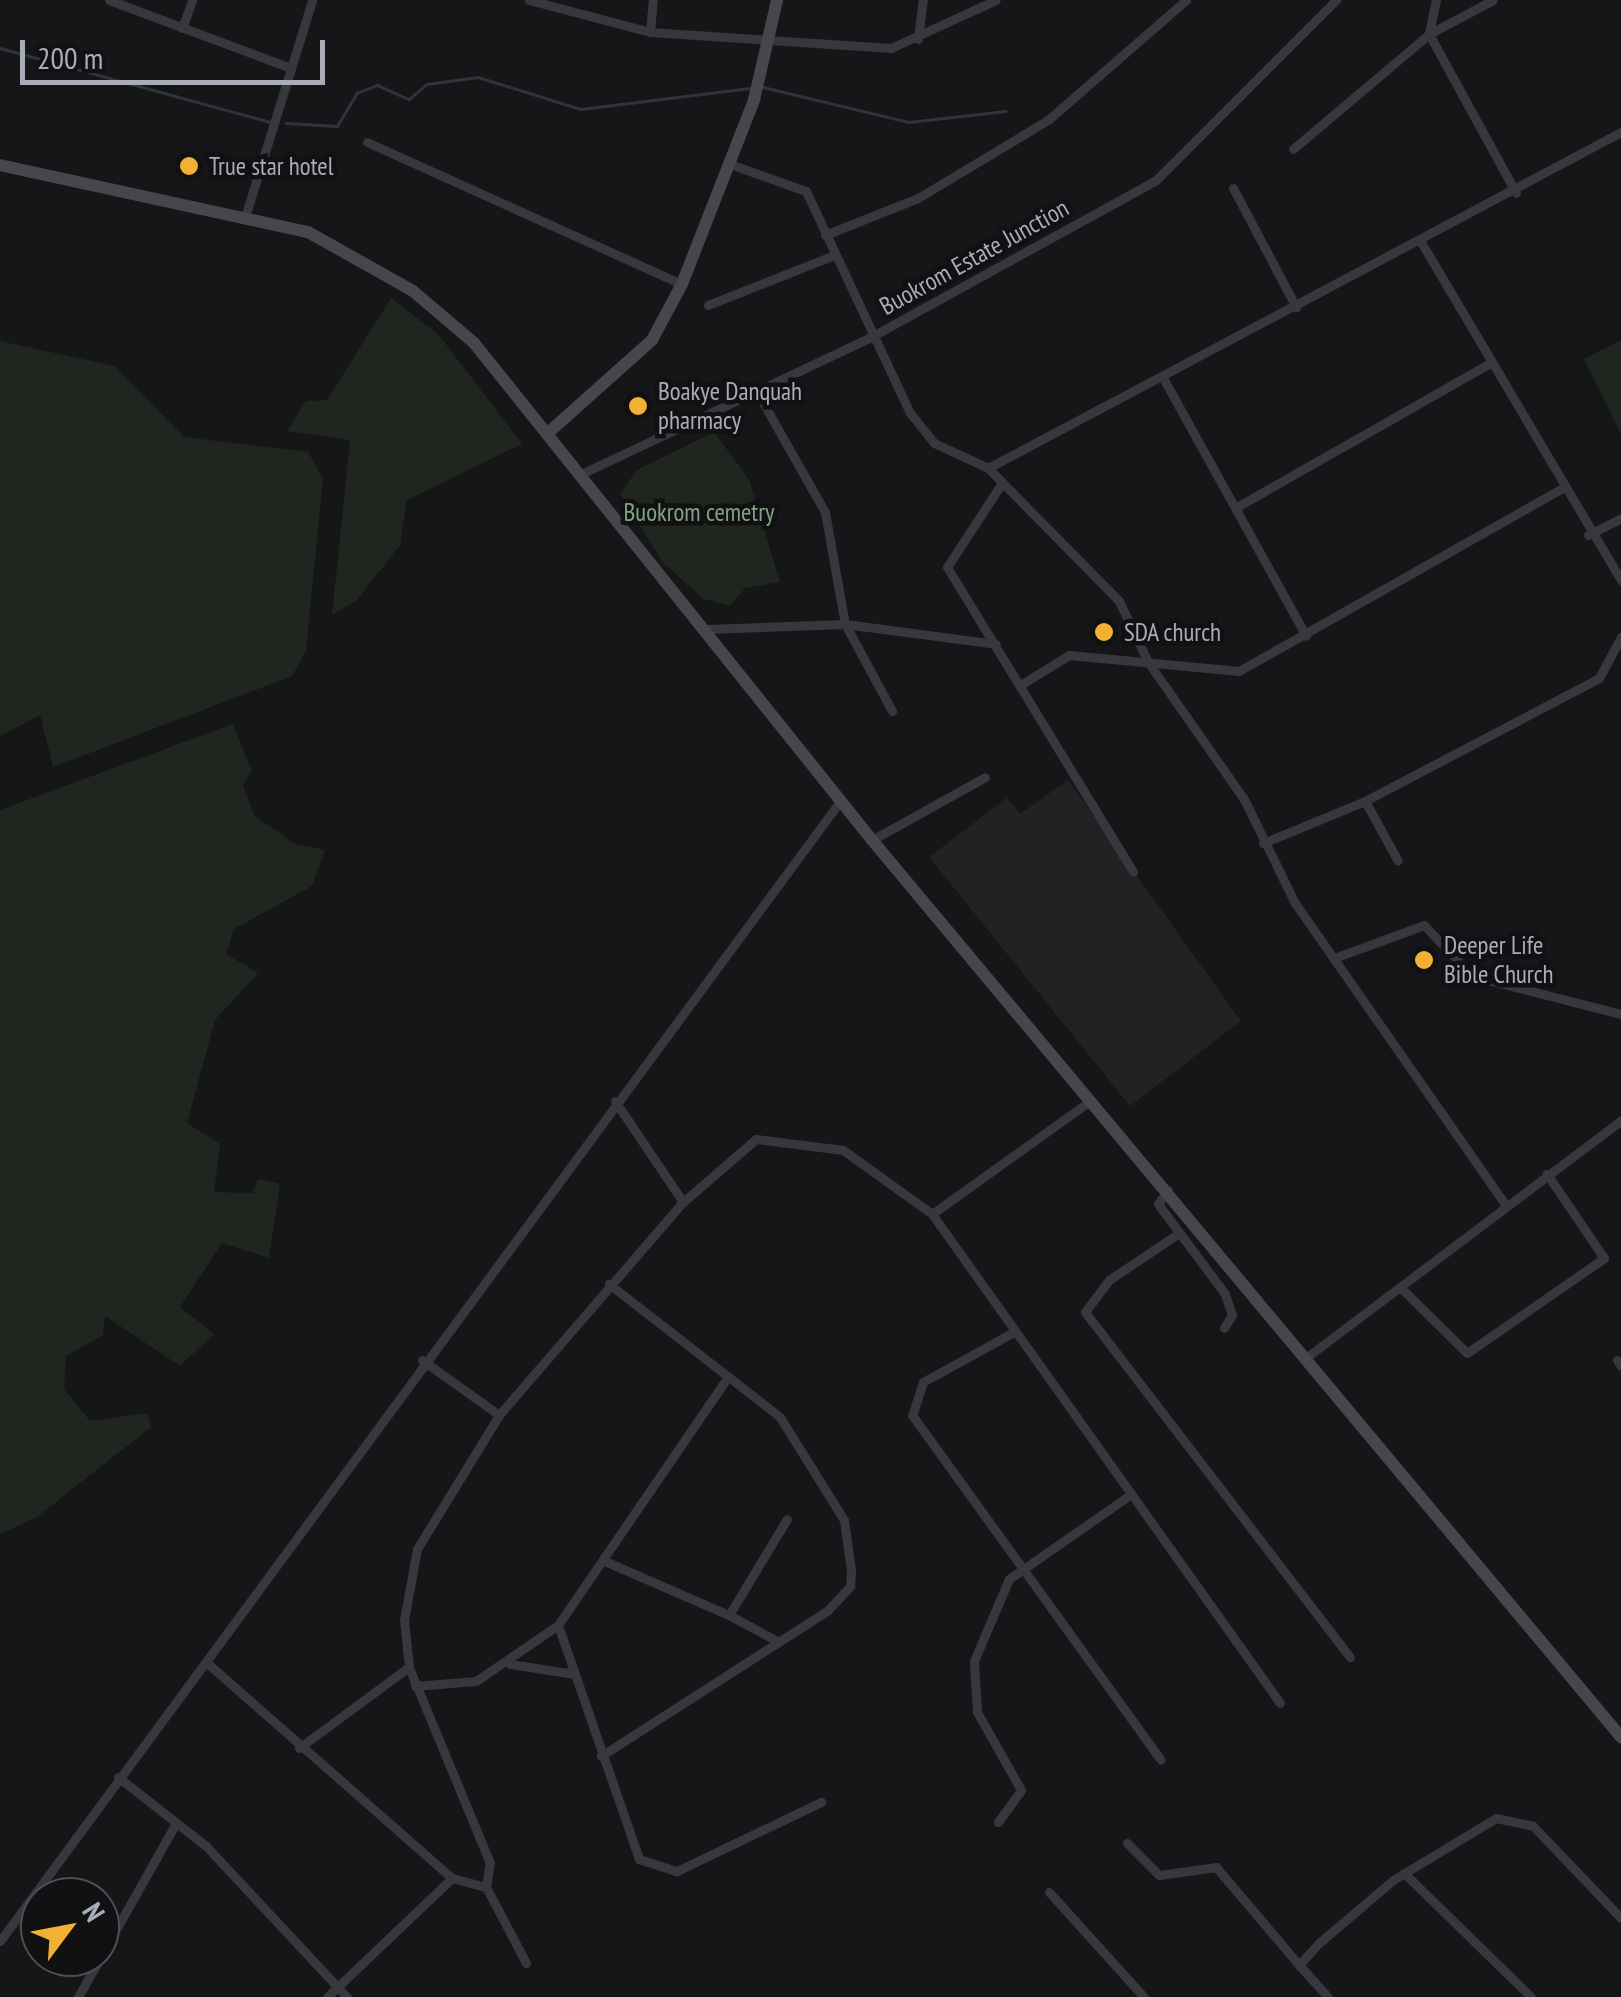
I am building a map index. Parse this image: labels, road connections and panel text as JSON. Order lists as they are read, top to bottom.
{
  "streets": {
    "street": ["Buokrom Estate Junction"]
  },
  "parks": ["Buokrom cemetry"],
  "places": [
    "True star hotel",
    "Boakye Danquah pharmacy",
    "SDA church",
    "Deeper Life Bible Church"
  ],
  "scale_bar": "200 m",
  "north": "top right"
}
